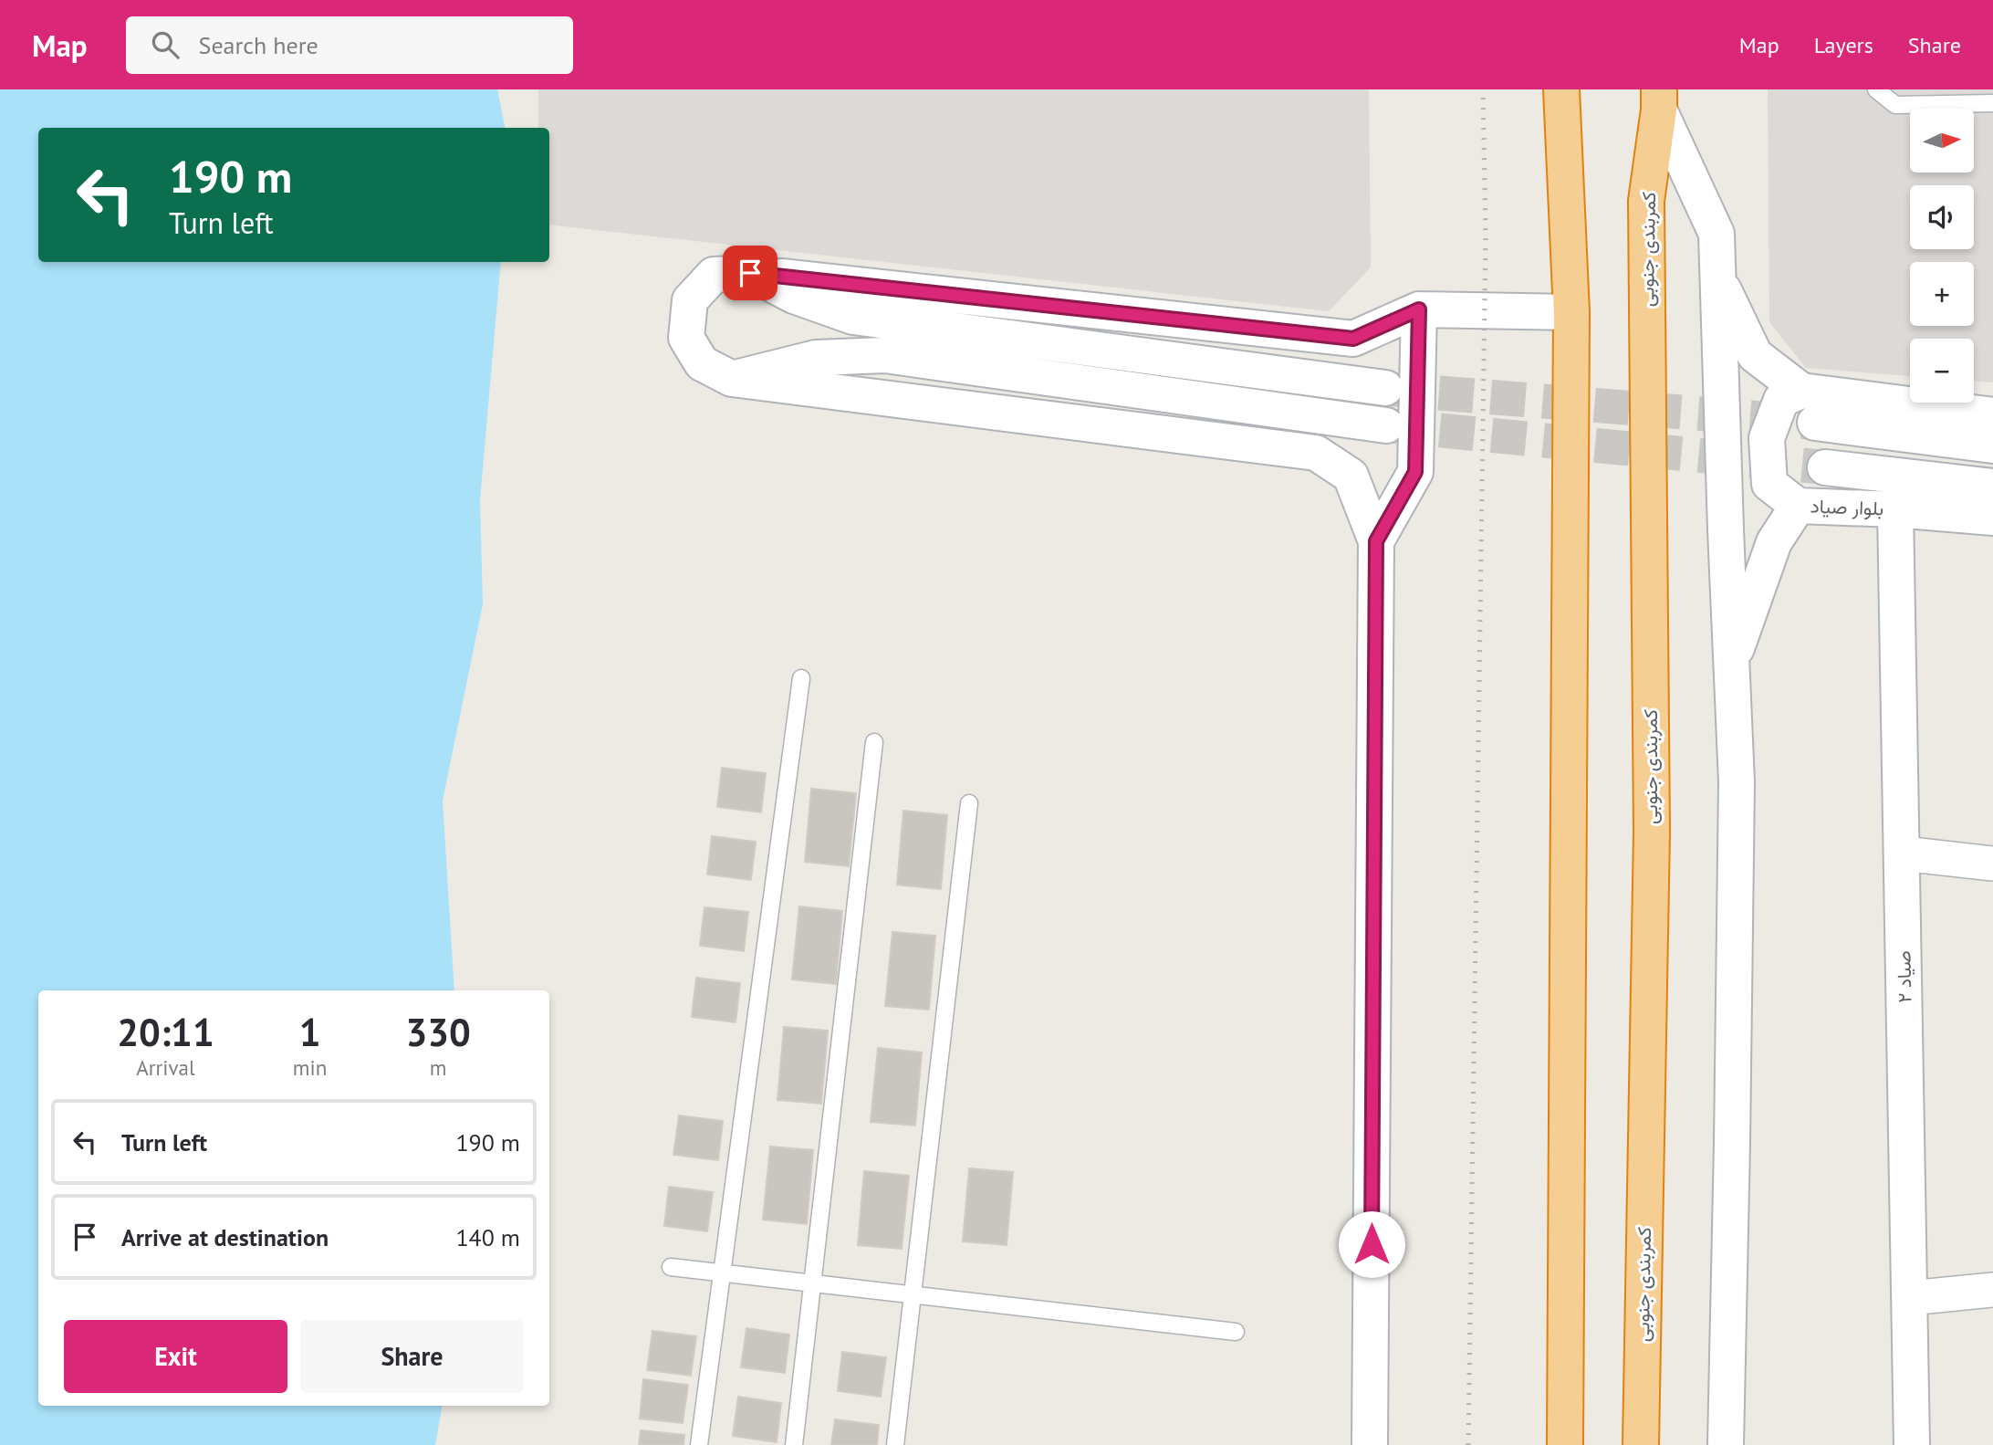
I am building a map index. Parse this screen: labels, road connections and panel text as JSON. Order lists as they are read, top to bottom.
{
  "streets": {
    "highway": ["کمربندی جنوبی"],
    "main road": ["بلوار صیاد", "صیاد ۲"]
  },
  "crossings": [
    ["بلوار صیاد", "صیاد ۲"]
  ],
  "north": "right",
  "page": {
    "header": "Map",
    "search": "Search here",
    "nav": ["Map", "Layers", "Share"],
    "map_buttons": ["+", "−"],
    "turn": ["190 m", "Turn left"],
    "eta": [
      "20:11",
      "Arrival",
      "1",
      "min",
      "330",
      "m"
    ],
    "list": [
      {
        "name": "Turn left",
        "value": "190 m"
      },
      {
        "name": "Arrive at destination",
        "value": "140 m"
      }
    ],
    "buttons": ["Exit", "Share"]
  }
}
